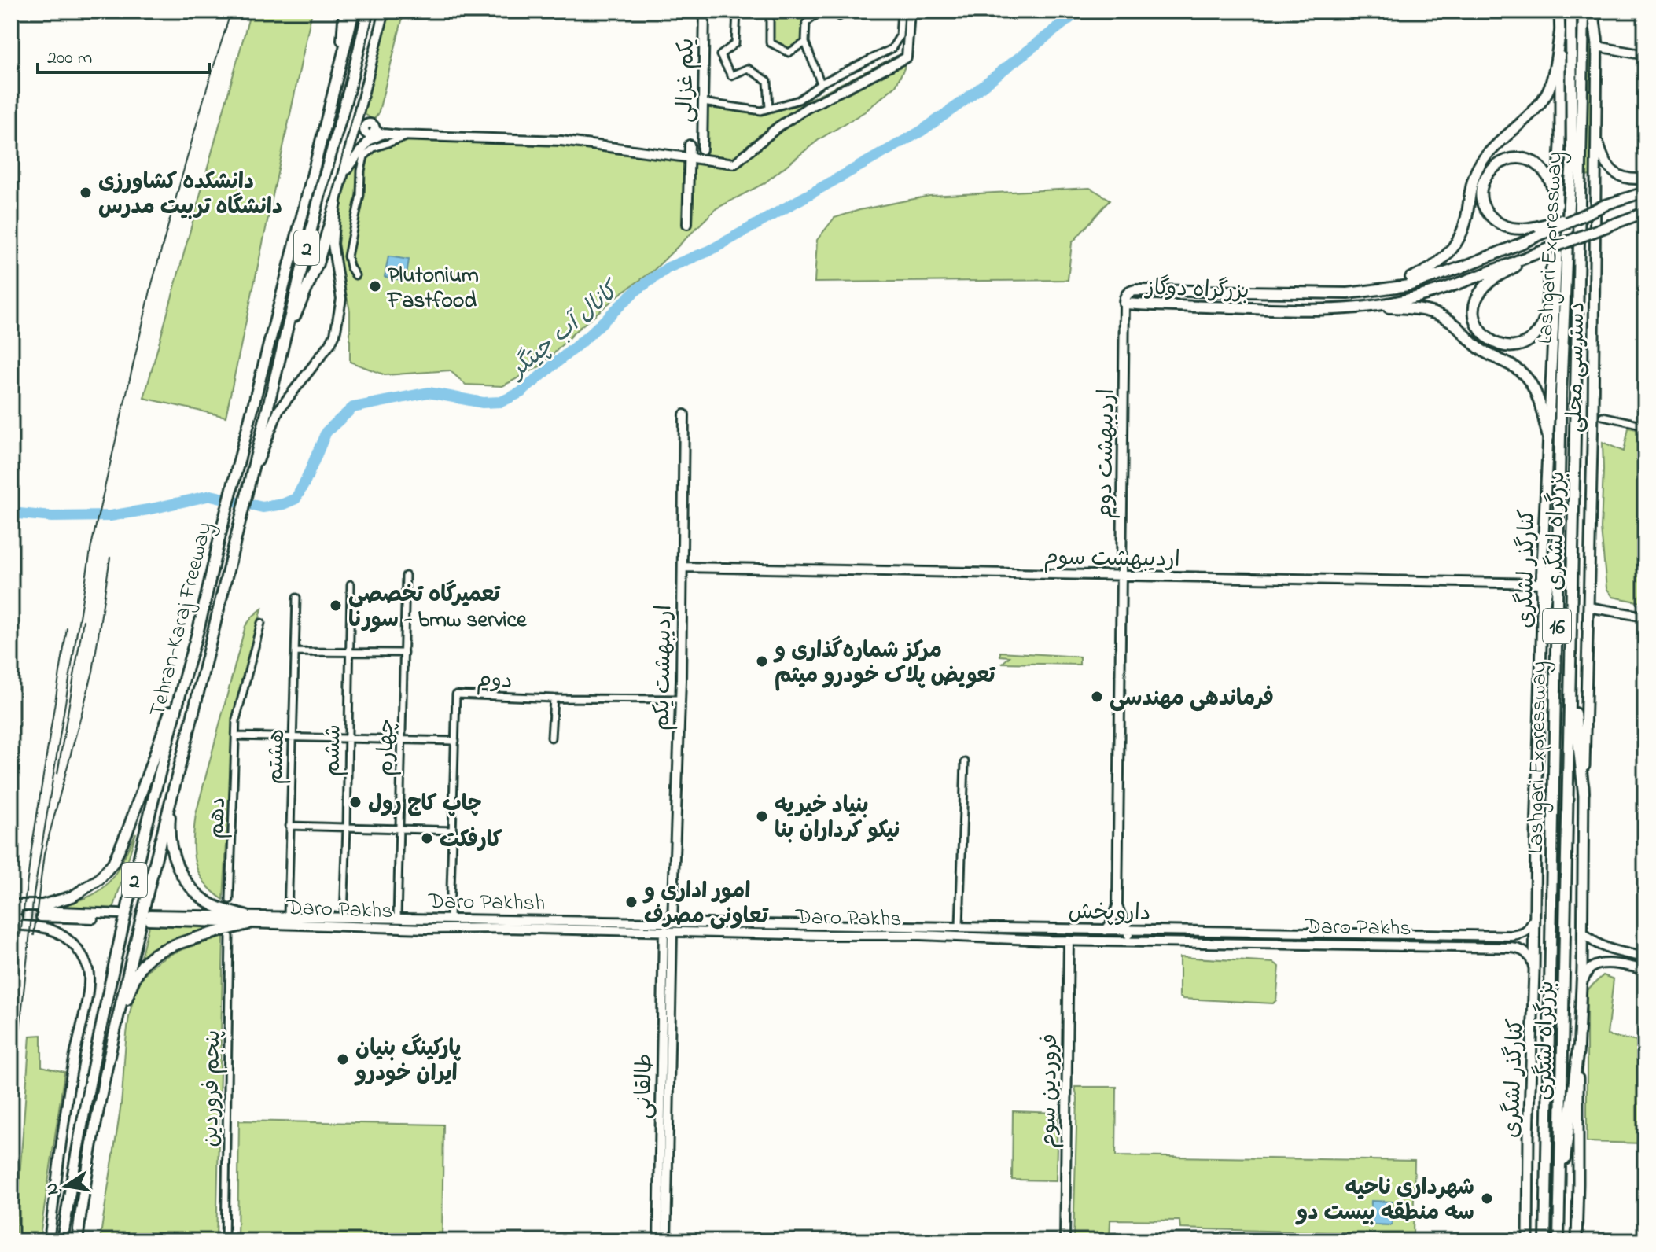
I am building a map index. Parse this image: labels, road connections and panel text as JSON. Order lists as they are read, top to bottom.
{
  "streets": {
    "highway": [
      "2",
      "Lashgari Expressway",
      "بزرگراه دوگاز",
      "بزرگراه لشگری",
      "Tehran-Karaj Freeway",
      "16"
    ],
    "main road": ["دسترسی محلی", "کنارگذر لشگری"],
    "street": [
      "یکم غزالی",
      "اردیبهشت دوم",
      "اردیبهشت سوم",
      "اردیبهشت یکم",
      "دوم",
      "چهارم",
      "ششم",
      "هشتم",
      "دهم",
      "Daro Pakhsh",
      "Daro Pakhs",
      "داروپخش",
      "طالقانی",
      "پنجم فروردین",
      "فروردین سوم"
    ]
  },
  "crossings": [
    ["بزرگراه دوگاز", "اردیبهشت دوم"],
    ["اردیبهشت دوم", "اردیبهشت سوم"],
    ["اردیبهشت دوم", "داروپخش"],
    ["اردیبهشت سوم", "کنارگذر لشگری"],
    ["اردیبهشت سوم", "اردیبهشت یکم"],
    ["اردیبهشت یکم", "دوم"],
    ["اردیبهشت یکم", "Daro Pakhsh"],
    ["اردیبهشت یکم", "داروپخش"],
    ["دوم", "Daro Pakhsh"],
    ["چهارم", "Daro Pakhsh"],
    ["ششم", "Daro Pakhsh"],
    ["هشتم", "Daro Pakhsh"],
    ["Daro Pakhsh", "Daro Pakhs"],
    ["Daro Pakhsh", "داروپخش"],
    ["Daro Pakhs", "طالقانی"],
    ["Daro Pakhs", "فروردین سوم"]
  ],
  "water": ["کانال آب چیتگر"],
  "places": [
    "دانشکده کشاورزی دانشگاه تربیت مدرس",
    "Plutonium Fastfood",
    "تعمیرگاه تخصصی سورنا - bmw service",
    "مرکز شماره‌گذاری و تعویض پلاک خودرو میثم",
    "فرماندهی مهندسی",
    "چاپ کاج رول",
    "بنیاد خیریه نیکو کرداران بنا",
    "کارفکت",
    "امور اداری و تعاونی مصرف",
    "پارکینگ بنیان ایران خودرو",
    "شهرداری ناحیه سه منطقه بیست دو"
  ],
  "scale_bar": "200 m",
  "north": "left"
}
